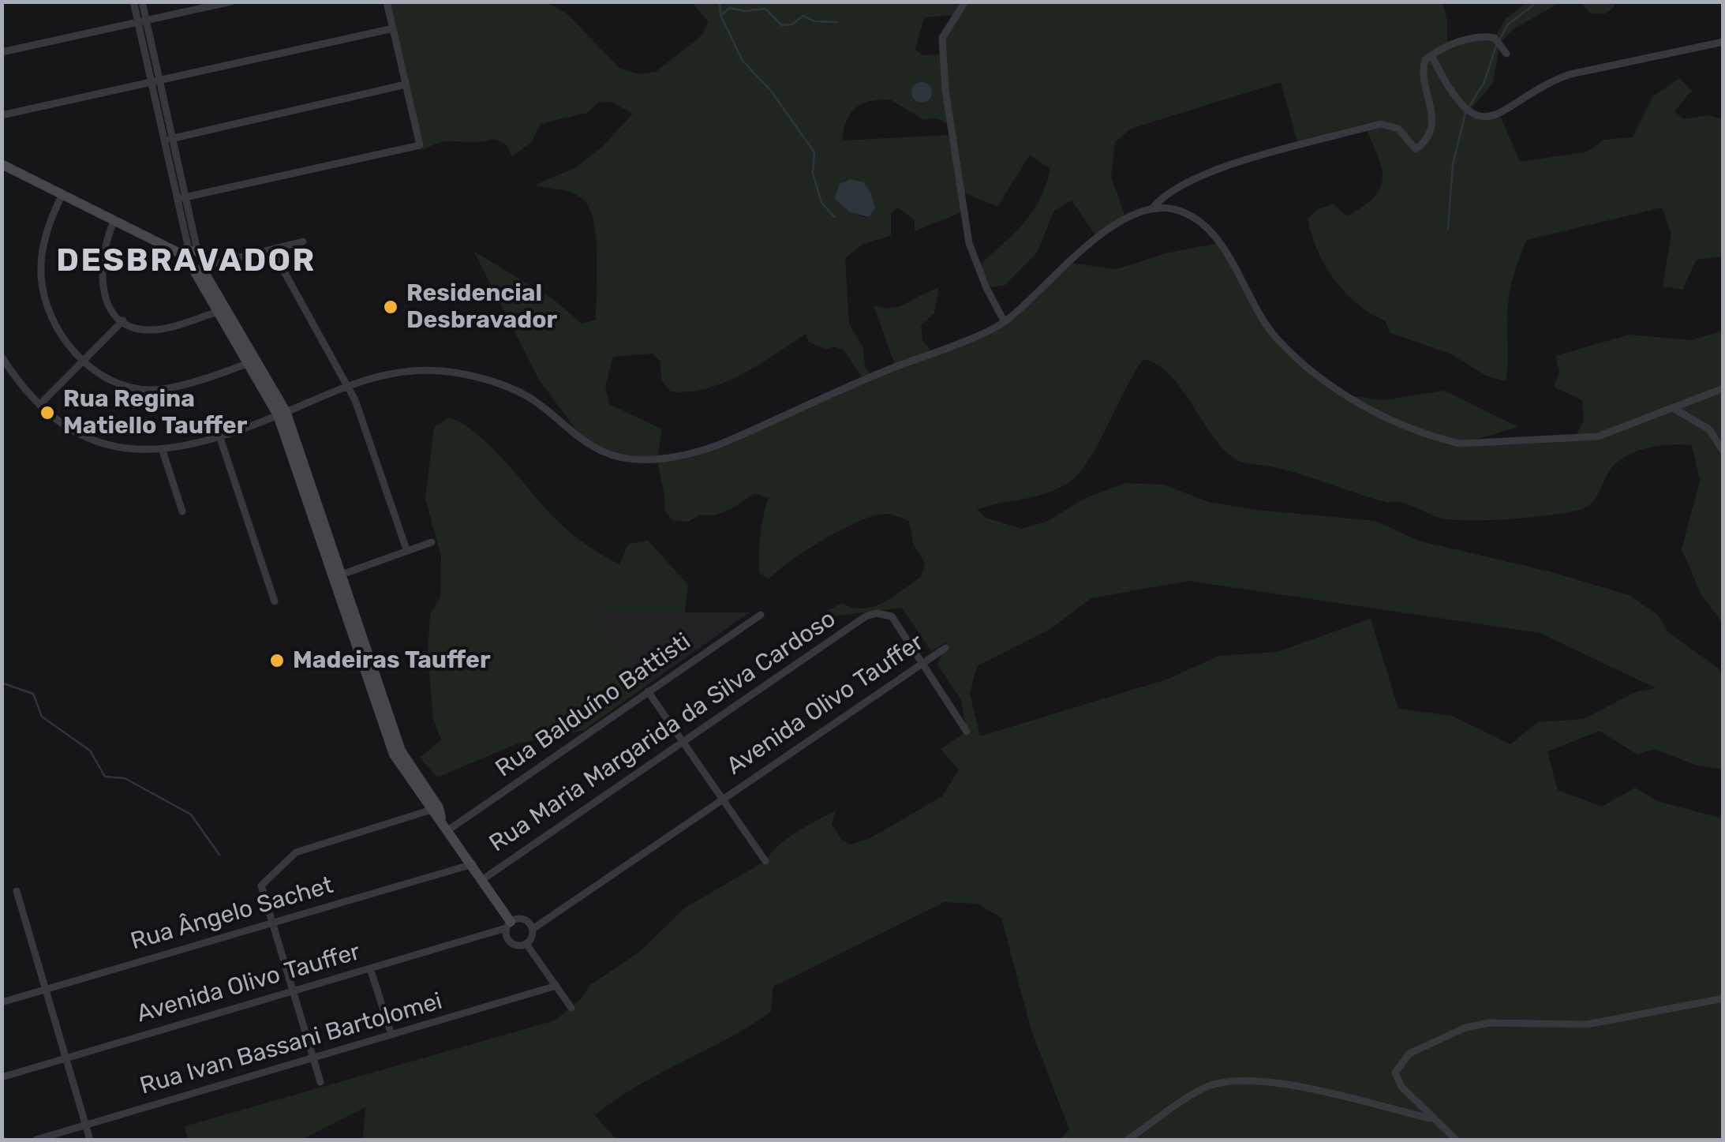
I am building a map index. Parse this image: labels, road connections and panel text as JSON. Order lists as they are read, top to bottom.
{
  "streets": {
    "street": [
      "Avenida Olivo Tauffer",
      "Rua Balduíno Battisti",
      "Rua Maria Margarida da Silva Cardoso",
      "Rua Ângelo Sachet",
      "Rua Ivan Bassani Bartolomei"
    ]
  },
  "crossings": [
    ["Avenida Olivo Tauffer", "Rua Maria Margarida da Silva Cardoso"]
  ],
  "districts": ["DESBRAVADOR"],
  "places": ["Residencial Desbravador", "Rua Regina Matiello Tauffer", "Madeiras Tauffer"]
}
